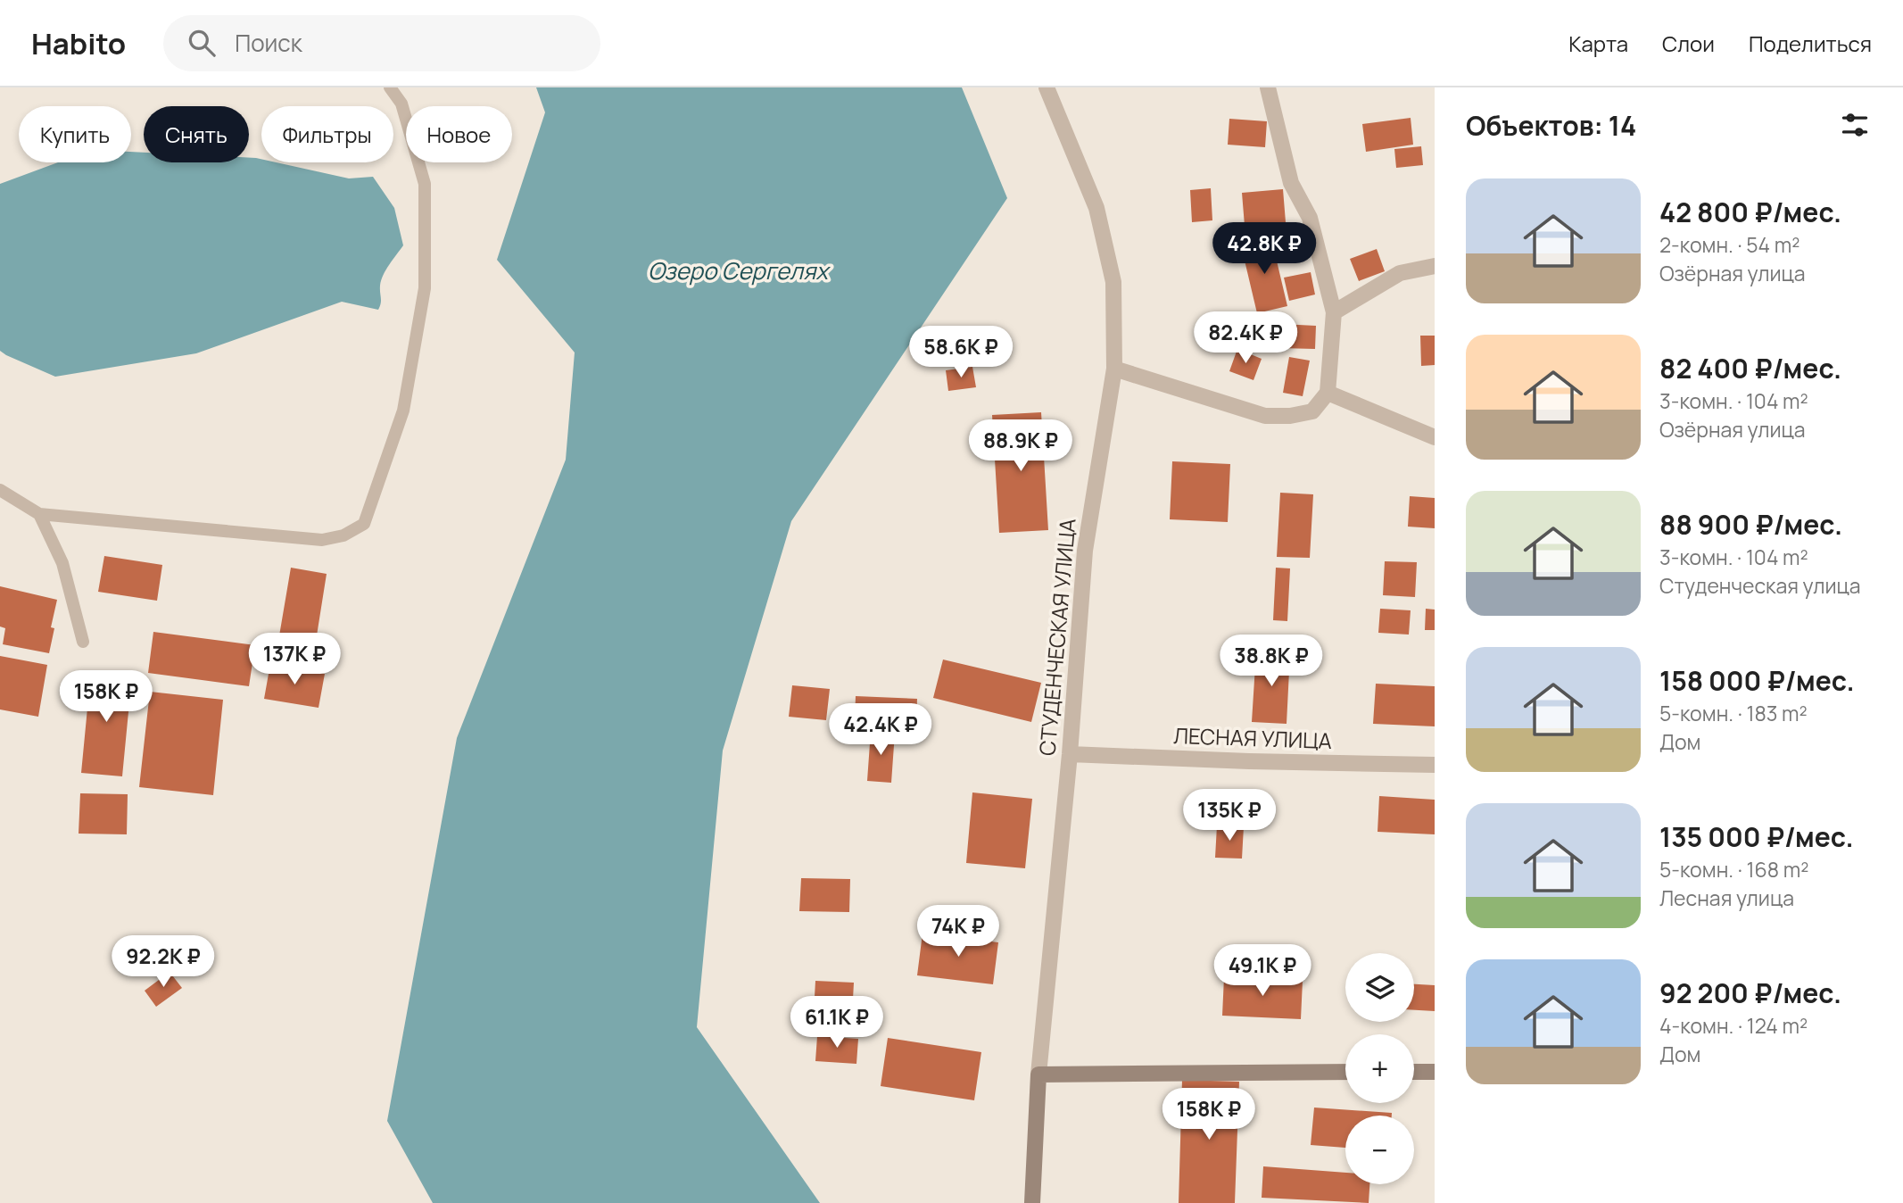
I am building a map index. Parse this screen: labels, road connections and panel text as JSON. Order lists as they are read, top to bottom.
{
  "streets": {
    "street": ["СТУДЕНЧЕСКАЯ УЛИЦА", "ЛЕСНАЯ УЛИЦА"]
  },
  "crossings": [
    ["СТУДЕНЧЕСКАЯ УЛИЦА", "ЛЕСНАЯ УЛИЦА"]
  ],
  "water": ["Озеро Сергелях"],
  "page": {
    "header": "Habito",
    "search": "Поиск",
    "nav": ["Карта", "Слои", "Поделиться"],
    "heading": "Объектов: 14",
    "chip": [
      "Купить",
      "Снять",
      "Фильтры",
      "Новое"
    ],
    "list": [
      {
        "name": "42 800 ₽/мес.",
        "note": "2-комн. · 54 m² · Озёрная улица"
      },
      {
        "name": "82 400 ₽/мес.",
        "note": "3-комн. · 104 m² · Озёрная улица"
      },
      {
        "name": "88 900 ₽/мес.",
        "note": "3-комн. · 104 m² · Студенческая улица"
      },
      {
        "name": "158 000 ₽/мес.",
        "note": "5-комн. · 183 m² · Дом"
      },
      {
        "name": "135 000 ₽/мес.",
        "note": "5-комн. · 168 m² · Лесная улица"
      },
      {
        "name": "92 200 ₽/мес.",
        "note": "4-комн. · 124 m² · Дом"
      }
    ],
    "price": [
      "42.8K ₽",
      "82.4K ₽",
      "58.6K ₽",
      "88.9K ₽",
      "137K ₽",
      "38.8K ₽",
      "158K ₽",
      "42.4K ₽",
      "135K ₽",
      "74K ₽",
      "92.2K ₽",
      "49.1K ₽",
      "61.1K ₽",
      "158K ₽"
    ],
    "map_buttons": ["+", "−"]
  }
}
